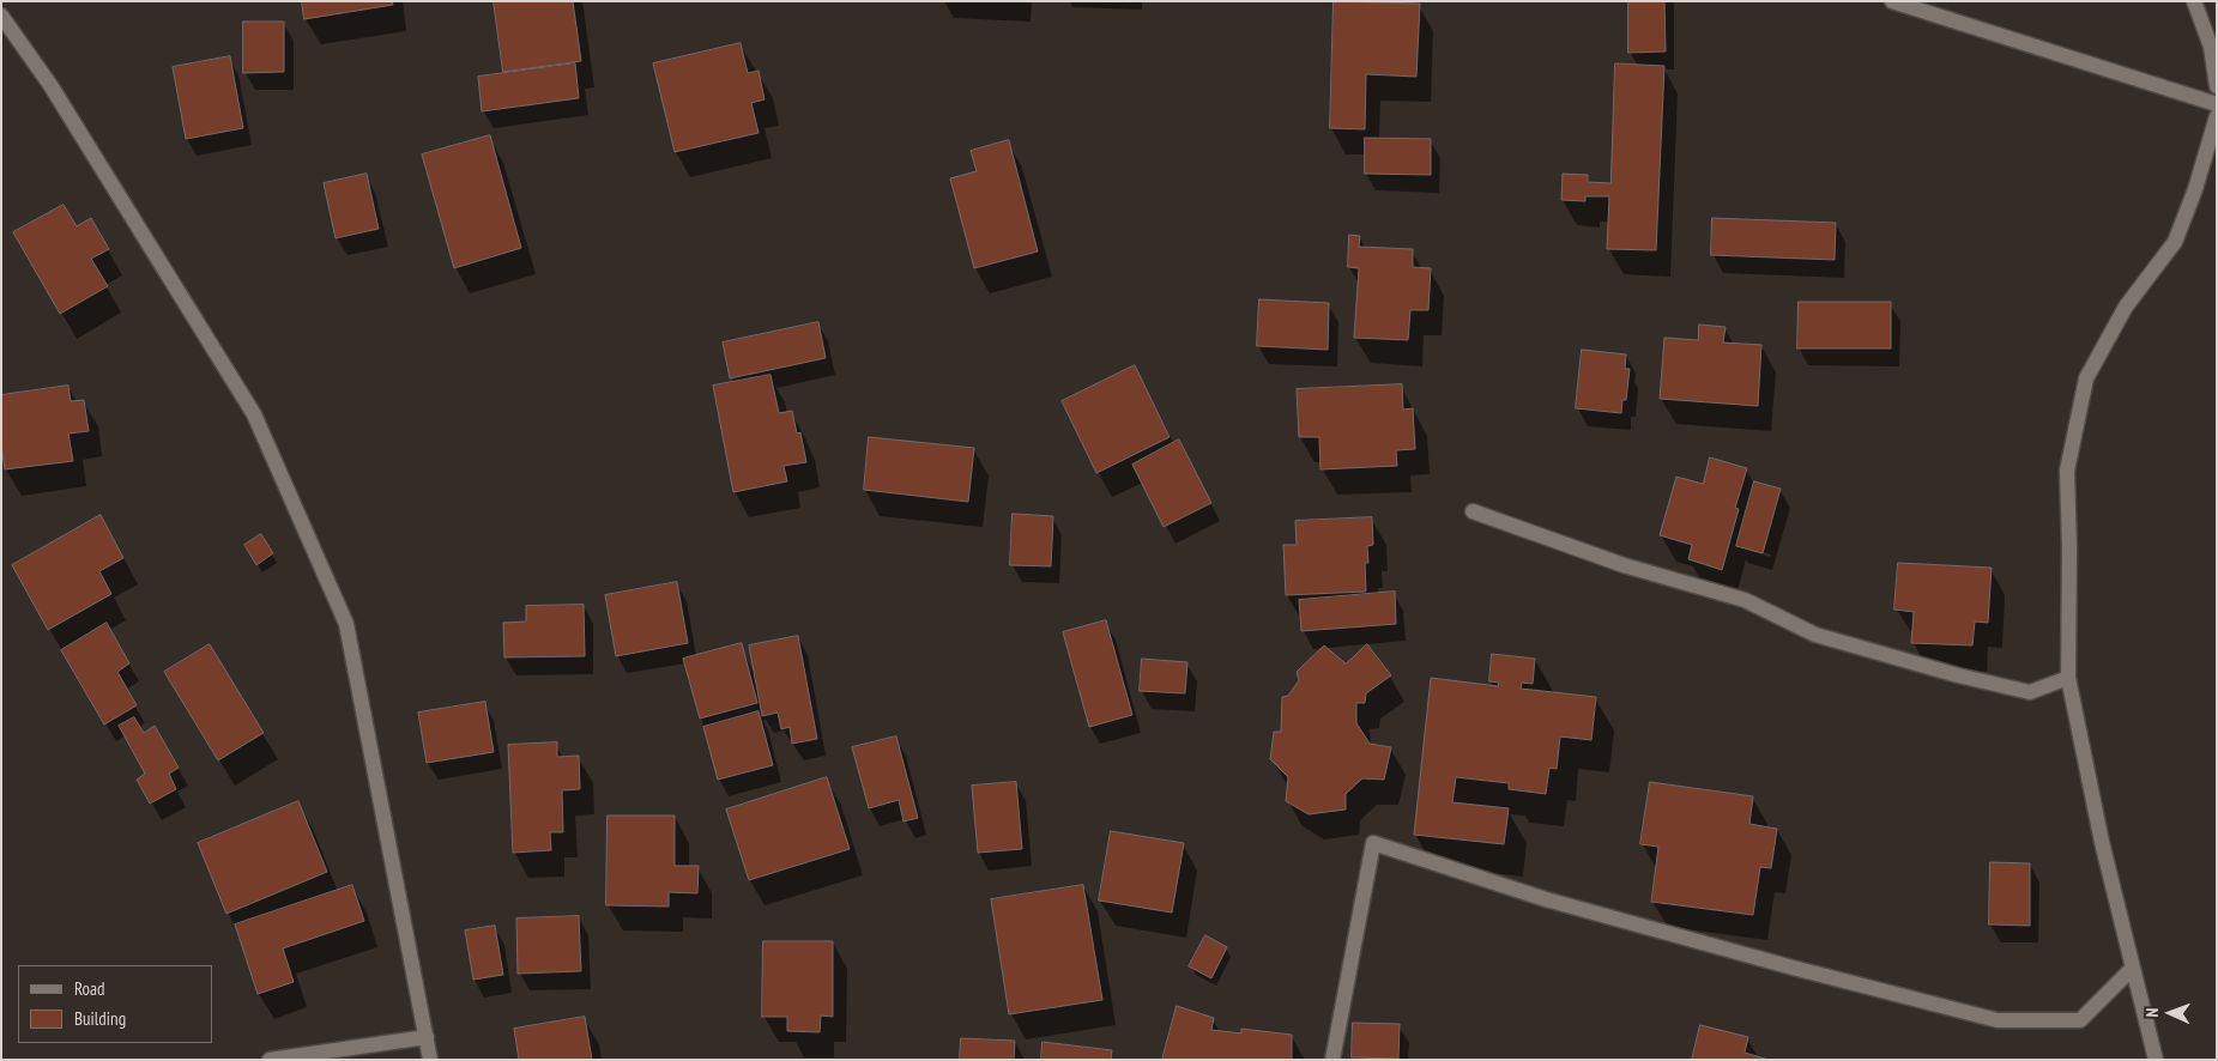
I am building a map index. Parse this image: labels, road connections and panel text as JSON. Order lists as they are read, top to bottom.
{
  "legend": ["Road", "Building"],
  "north": "left"
}
